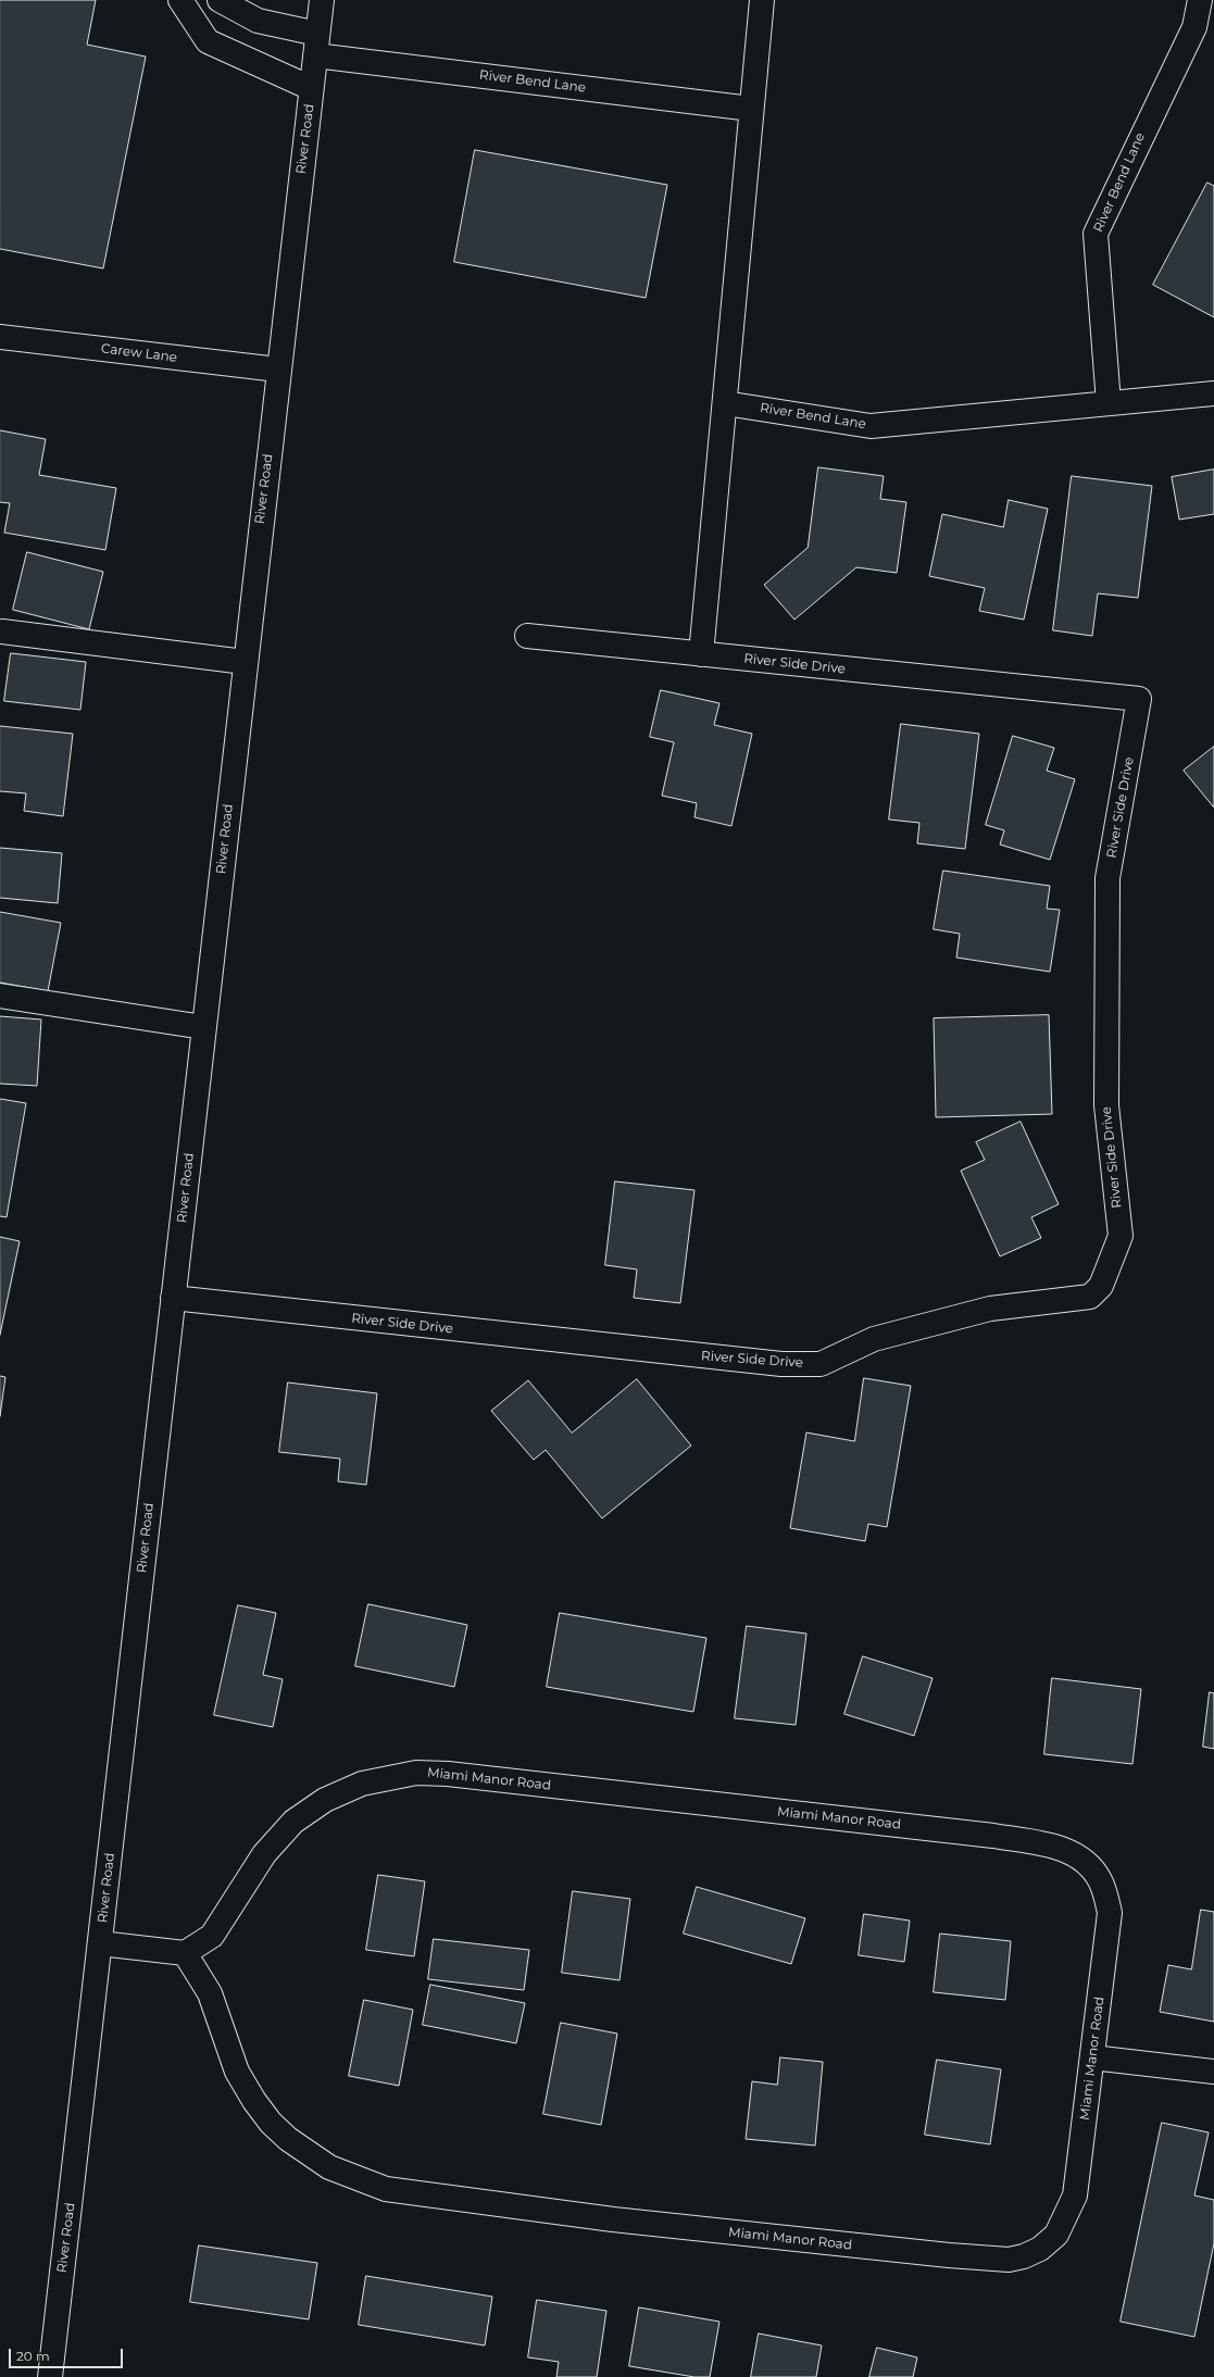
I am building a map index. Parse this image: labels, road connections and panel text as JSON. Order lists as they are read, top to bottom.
{
  "streets": {
    "street": [
      "River Bend Lane",
      "River Road",
      "Carew Lane",
      "River Side Drive",
      "Miami Manor Road"
    ]
  },
  "crossings": [
    ["River Bend Lane", "River Road"],
    ["River Road", "Carew Lane"],
    ["River Road", "River Side Drive"]
  ],
  "scale_bar": "20 m"
}
